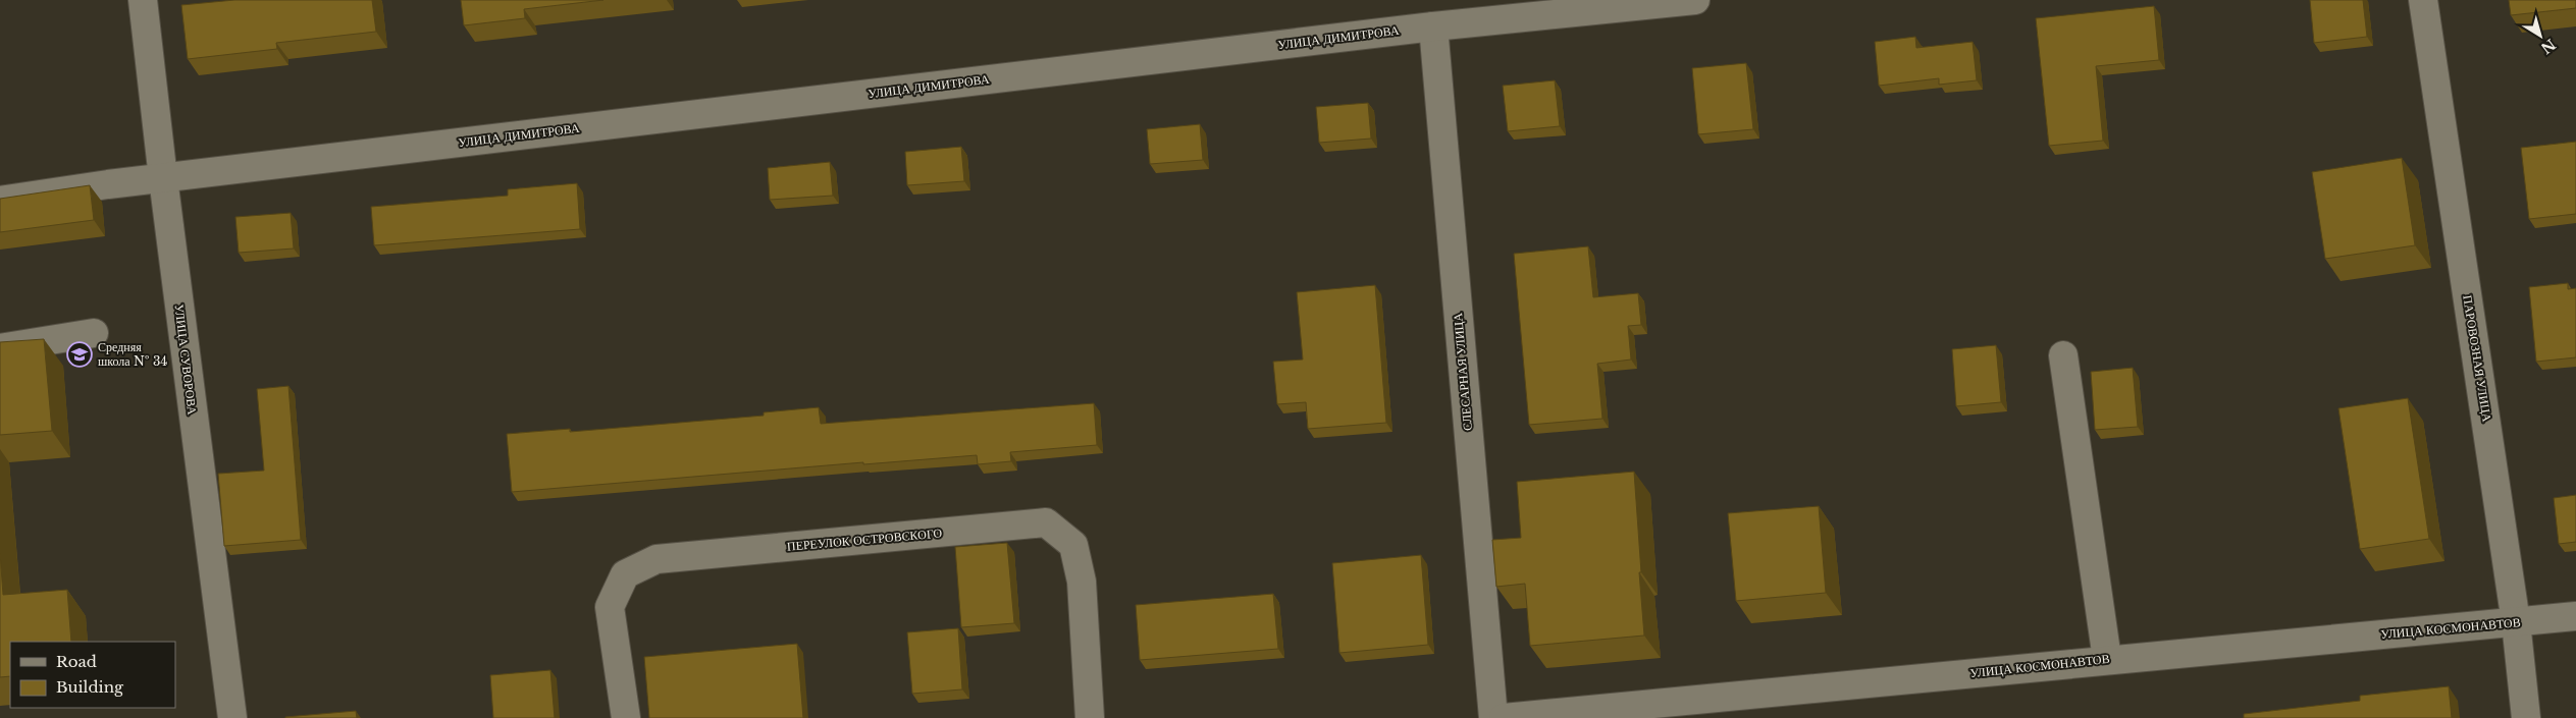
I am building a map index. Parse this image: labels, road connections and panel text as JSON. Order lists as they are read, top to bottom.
{
  "streets": {
    "street": [
      "УЛИЦА ДИМИТРОВА",
      "ПАРОВОЗНАЯ УЛИЦА",
      "УЛИЦА СУВОРОВА",
      "СЛЕСАРНАЯ УЛИЦА",
      "ПЕРЕУЛОК ОСТРОВСКОГО",
      "УЛИЦА КОСМОНАВТОВ"
    ]
  },
  "crossings": [
    ["УЛИЦА ДИМИТРОВА", "УЛИЦА СУВОРОВА"],
    ["УЛИЦА ДИМИТРОВА", "СЛЕСАРНАЯ УЛИЦА"],
    ["ПАРОВОЗНАЯ УЛИЦА", "УЛИЦА КОСМОНАВТОВ"]
  ],
  "places": {
    "school or university": ["Средняя школа № 34"]
  },
  "legend": ["Road", "Building"],
  "north": "bottom right"
}
